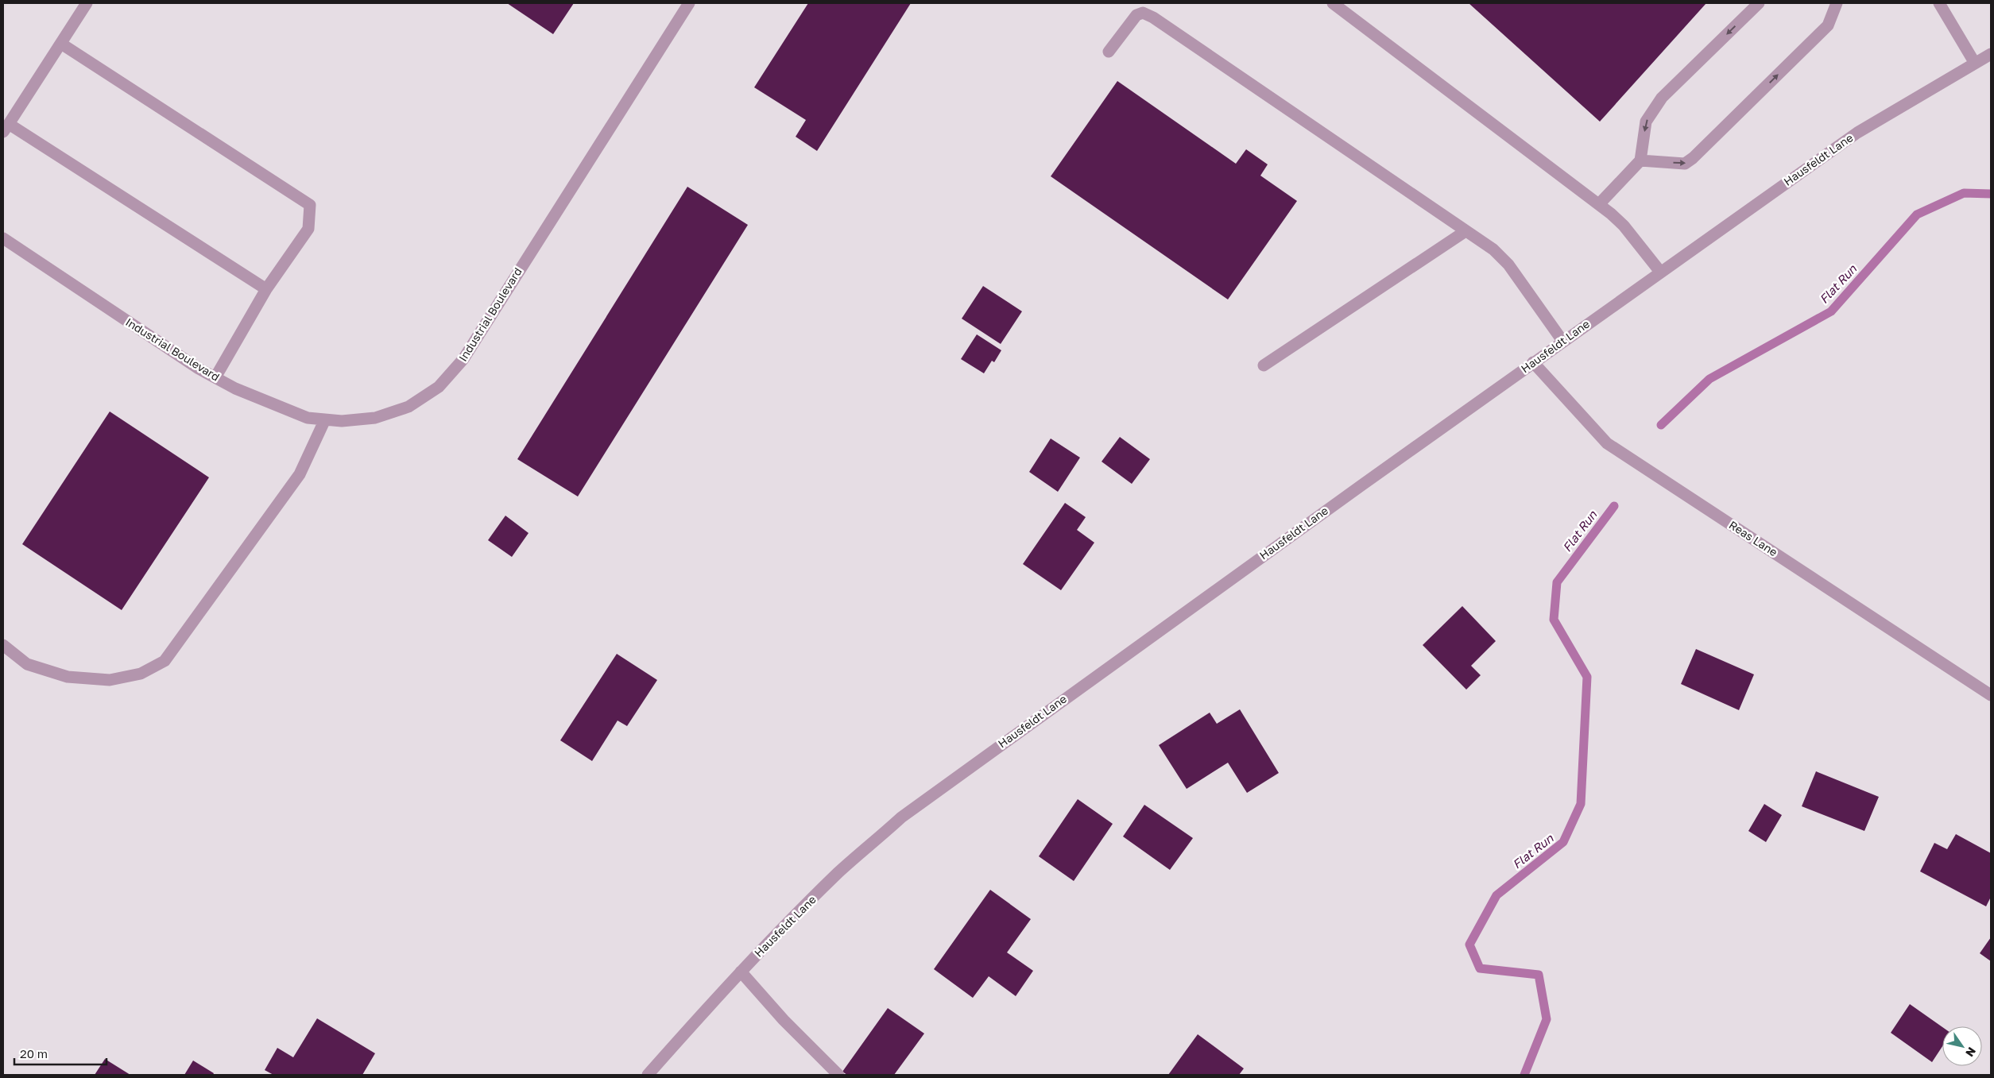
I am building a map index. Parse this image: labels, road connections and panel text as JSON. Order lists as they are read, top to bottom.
{
  "streets": {
    "street": ["Hausfeldt Lane", "Industrial Boulevard", "Reas Lane"]
  },
  "crossings": [
    ["Hausfeldt Lane", "Reas Lane"]
  ],
  "water": ["Flat Run"],
  "scale_bar": "20 m",
  "north": "bottom right"
}
